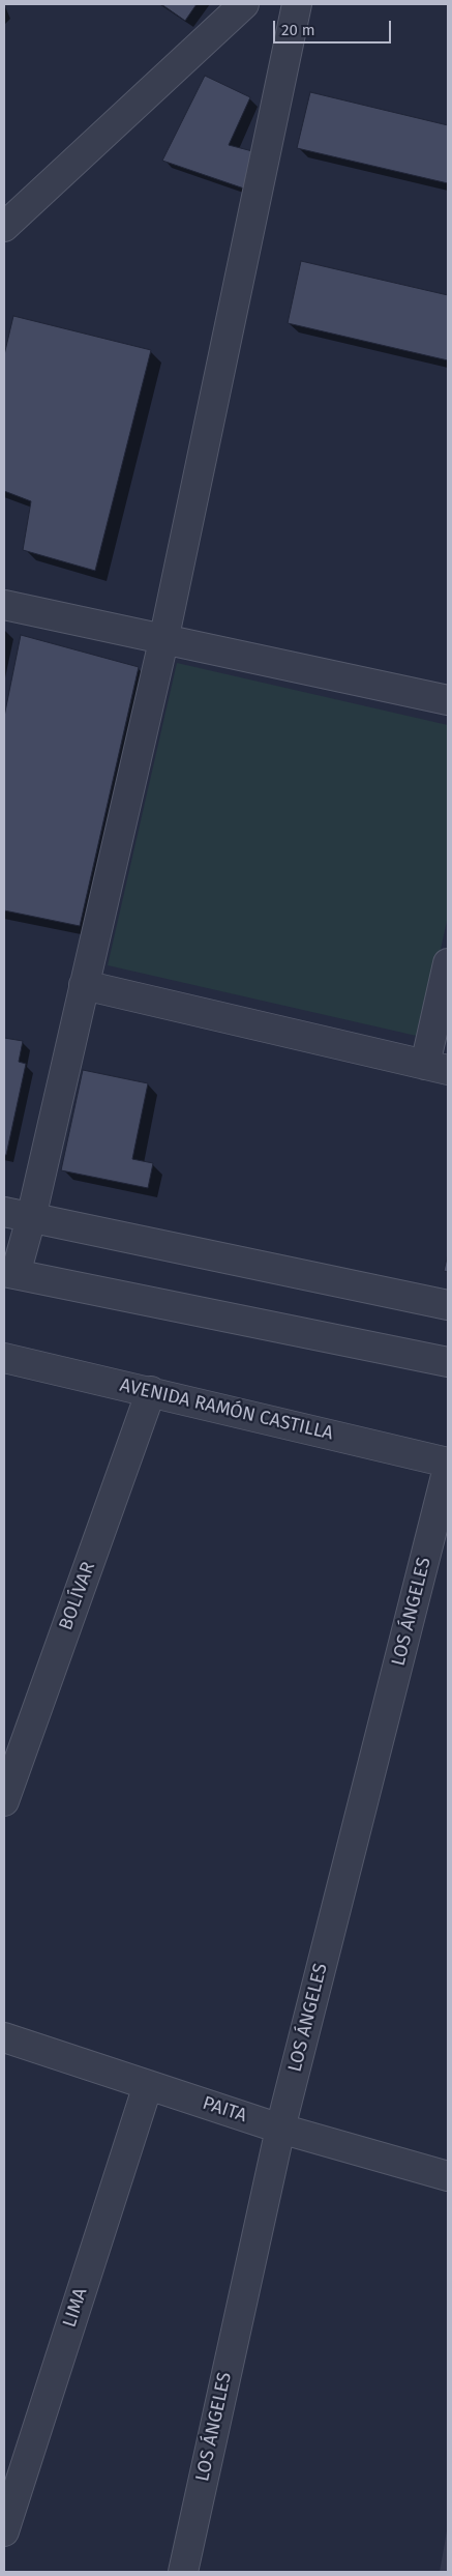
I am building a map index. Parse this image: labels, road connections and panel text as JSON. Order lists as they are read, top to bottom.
{
  "streets": {
    "street": [
      "AVENIDA RAMÓN CASTILLA",
      "BOLÍVAR",
      "LOS ÁNGELES",
      "PAITA",
      "LIMA"
    ]
  },
  "crossings": [
    ["AVENIDA RAMÓN CASTILLA", "BOLÍVAR"],
    ["LOS ÁNGELES", "PAITA"],
    ["PAITA", "LIMA"]
  ],
  "scale_bar": "20 m"
}
